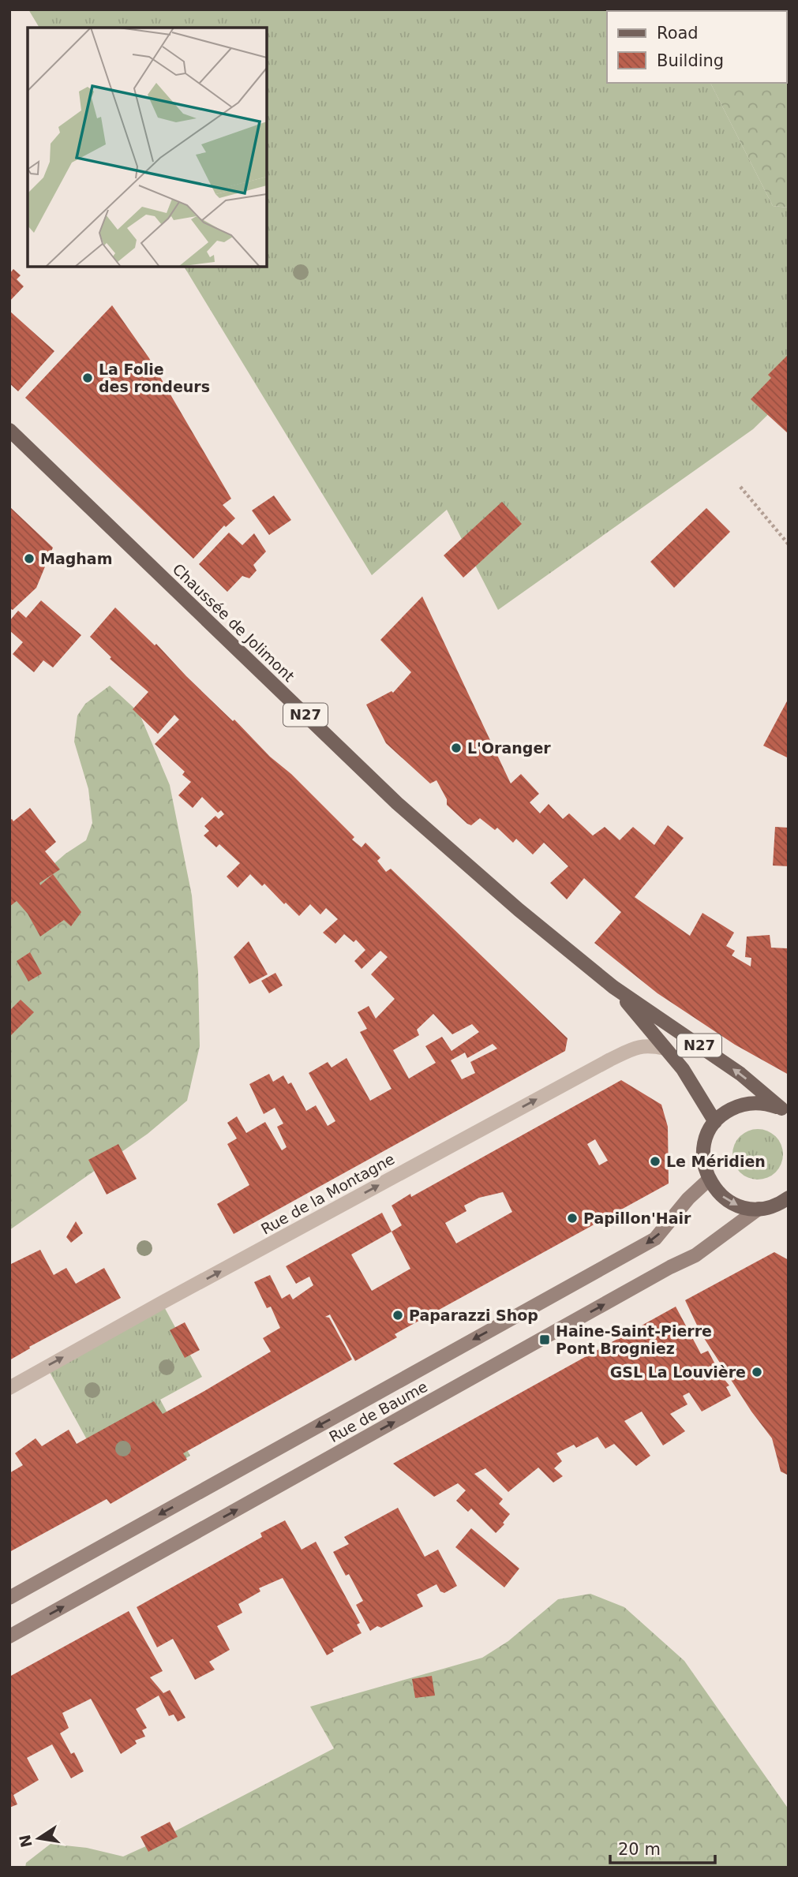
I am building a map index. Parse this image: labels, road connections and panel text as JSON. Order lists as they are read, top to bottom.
{
  "streets": {
    "main road": ["Chaussée de Jolimont", "N27", "Rue de Baume"],
    "street": ["Rue de la Montagne"]
  },
  "crossings": [
    ["Chaussée de Jolimont", "N27"],
    ["Chaussée de Jolimont", "Rue de la Montagne"]
  ],
  "one_way": ["Rue de la Montagne"],
  "places": {
    "other": [
      "La Folie des rondeurs",
      "Magham",
      "L'Oranger",
      "Le Méridien",
      "Papillon'Hair",
      "Paparazzi Shop",
      "GSL La Louvière"
    ],
    "transit": ["Haine-Saint-Pierre Pont Brogniez"]
  },
  "legend": ["Road", "Building"],
  "scale_bar": "20 m",
  "north": "left"
}
